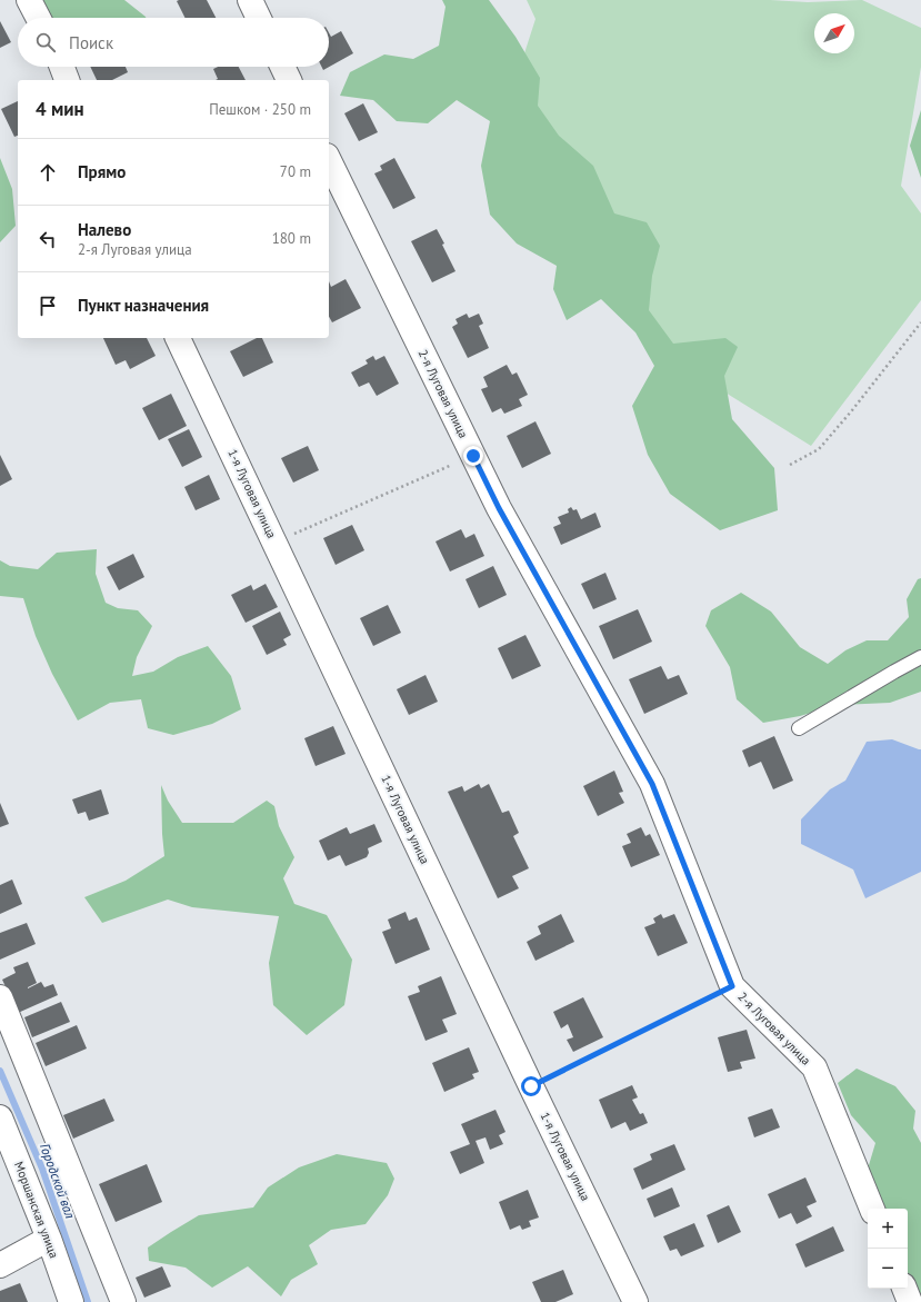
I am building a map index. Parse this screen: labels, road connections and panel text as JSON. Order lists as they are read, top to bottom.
{
  "streets": {
    "street": ["2-я Луговая улица", "1-я Луговая улица", "Моршанская улица"]
  },
  "water": ["Городской вал"],
  "north": "top right",
  "page": {
    "search": "Поиск",
    "heading": ["4 мин", "Пешком · 250 m"],
    "list": [
      ["Прямо", "70 m"],
      ["Налево", "2-я Луговая улица", "180 m"],
      "Пункт назначения"
    ],
    "map_buttons": ["+", "−"]
  }
}
